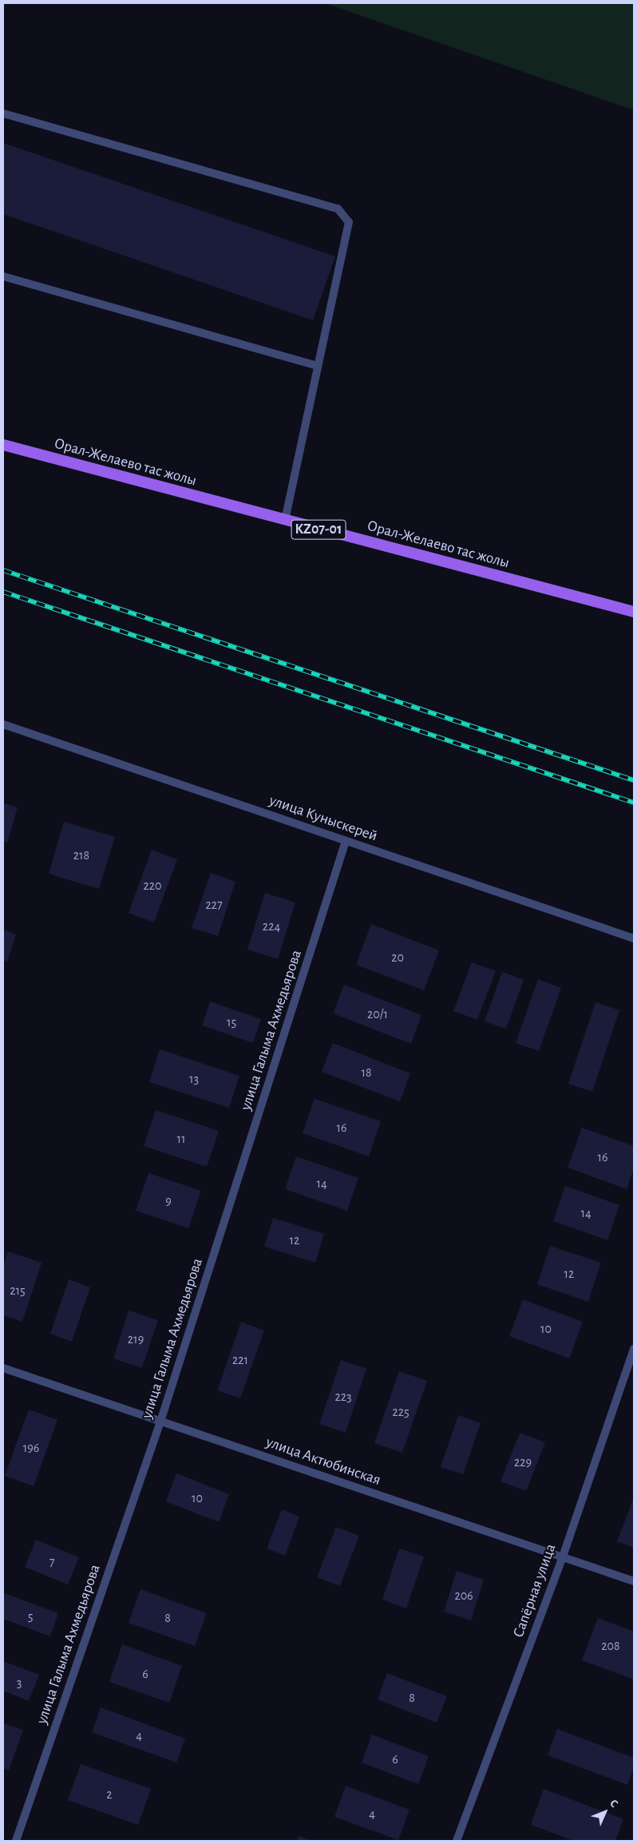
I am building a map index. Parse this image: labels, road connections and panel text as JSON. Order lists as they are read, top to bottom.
{
  "streets": {
    "main road": ["Орал-Желаево тас жолы", "KZ07-01"],
    "street": [
      "улица Куныскерей",
      "улица Галыма Ахмедьярова",
      "улица Актюбинская",
      "Сапёрная улица"
    ]
  },
  "crossings": [
    ["улица Куныскерей", "улица Галыма Ахмедьярова"],
    ["улица Галыма Ахмедьярова", "улица Актюбинская"],
    ["улица Актюбинская", "Сапёрная улица"]
  ],
  "house_numbers": [
    "218",
    "220",
    "227",
    "224",
    "20",
    "20/1",
    "15",
    "18",
    "13",
    "16",
    "11",
    "16",
    "14",
    "9",
    "14",
    "12",
    "12",
    "215",
    "10",
    "219",
    "221",
    "223",
    "225",
    "196",
    "229",
    "10",
    "7",
    "206",
    "5",
    "8",
    "208",
    "6",
    "3",
    "8",
    "4",
    "6",
    "2",
    "4"
  ],
  "north": "top right"
}
